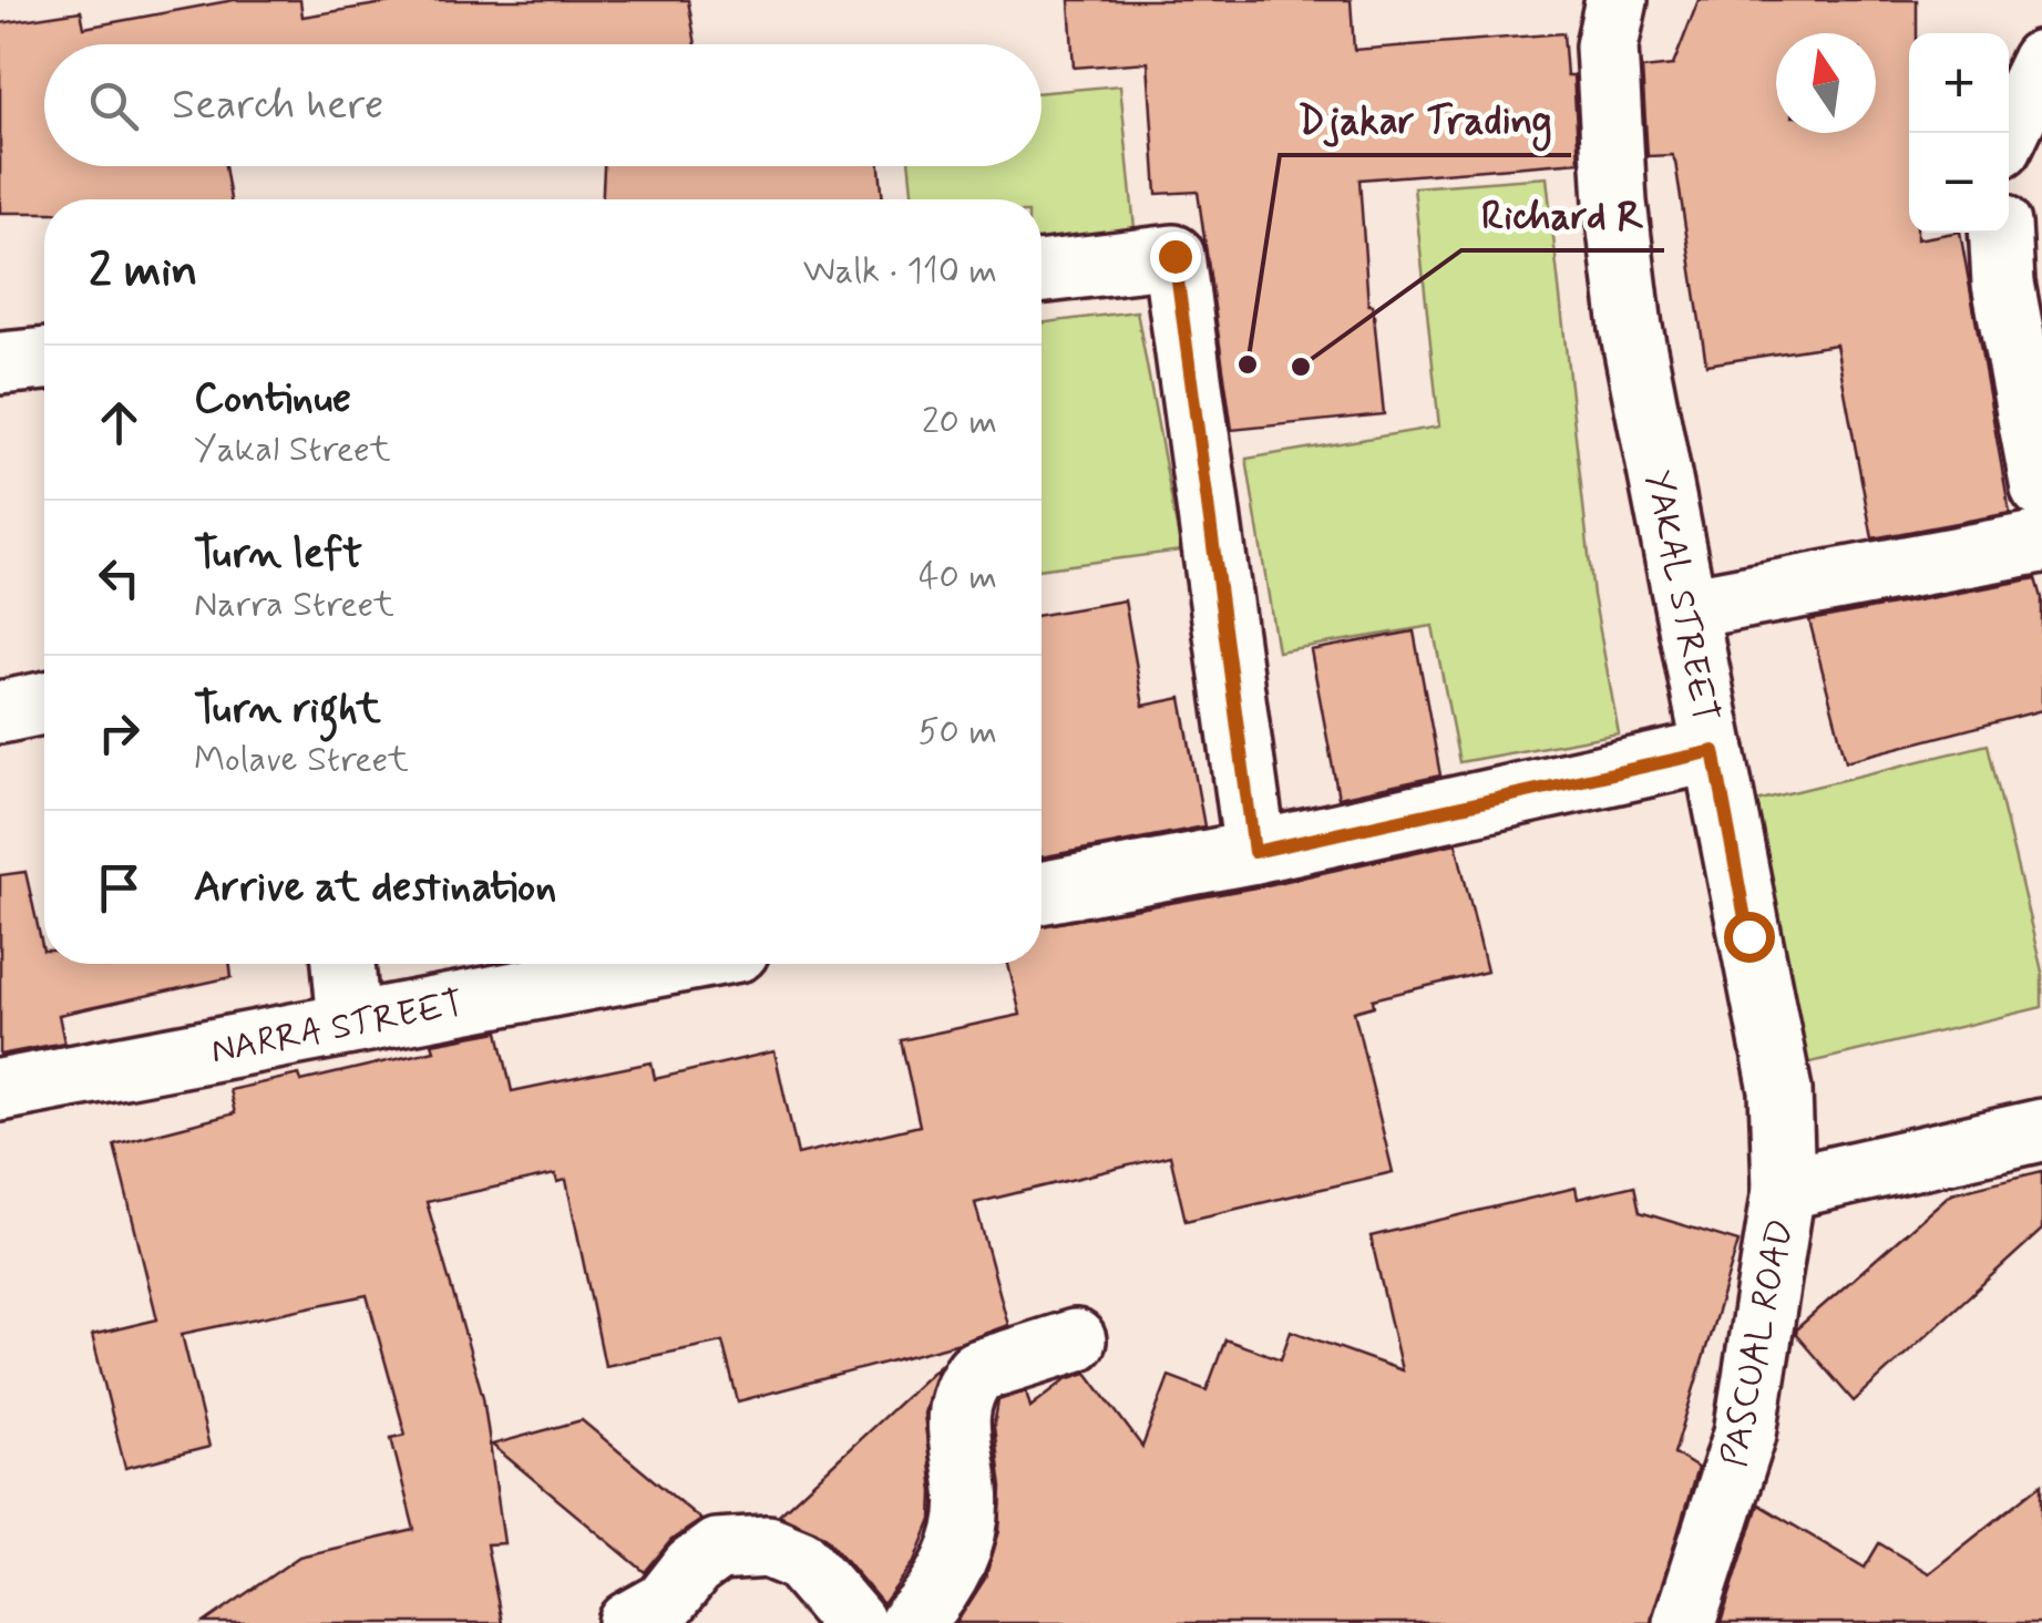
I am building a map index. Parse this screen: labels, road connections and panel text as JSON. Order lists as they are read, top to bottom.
{
  "streets": {
    "street": ["YAKAL STREET", "NARRA STREET", "PASCUAL ROAD"]
  },
  "crossings": [
    ["YAKAL STREET", "PASCUAL ROAD"]
  ],
  "places": ["Djakar Trading", "Richard R"],
  "north": "top",
  "page": {
    "map_buttons": ["+", "−"],
    "search": "Search here",
    "heading": ["2 min", "Walk · 110 m"],
    "list": [
      ["Continue", "Yakal Street", "20 m"],
      ["Turn left", "Narra Street", "40 m"],
      ["Turn right", "Molave Street", "50 m"],
      "Arrive at destination"
    ]
  }
}
